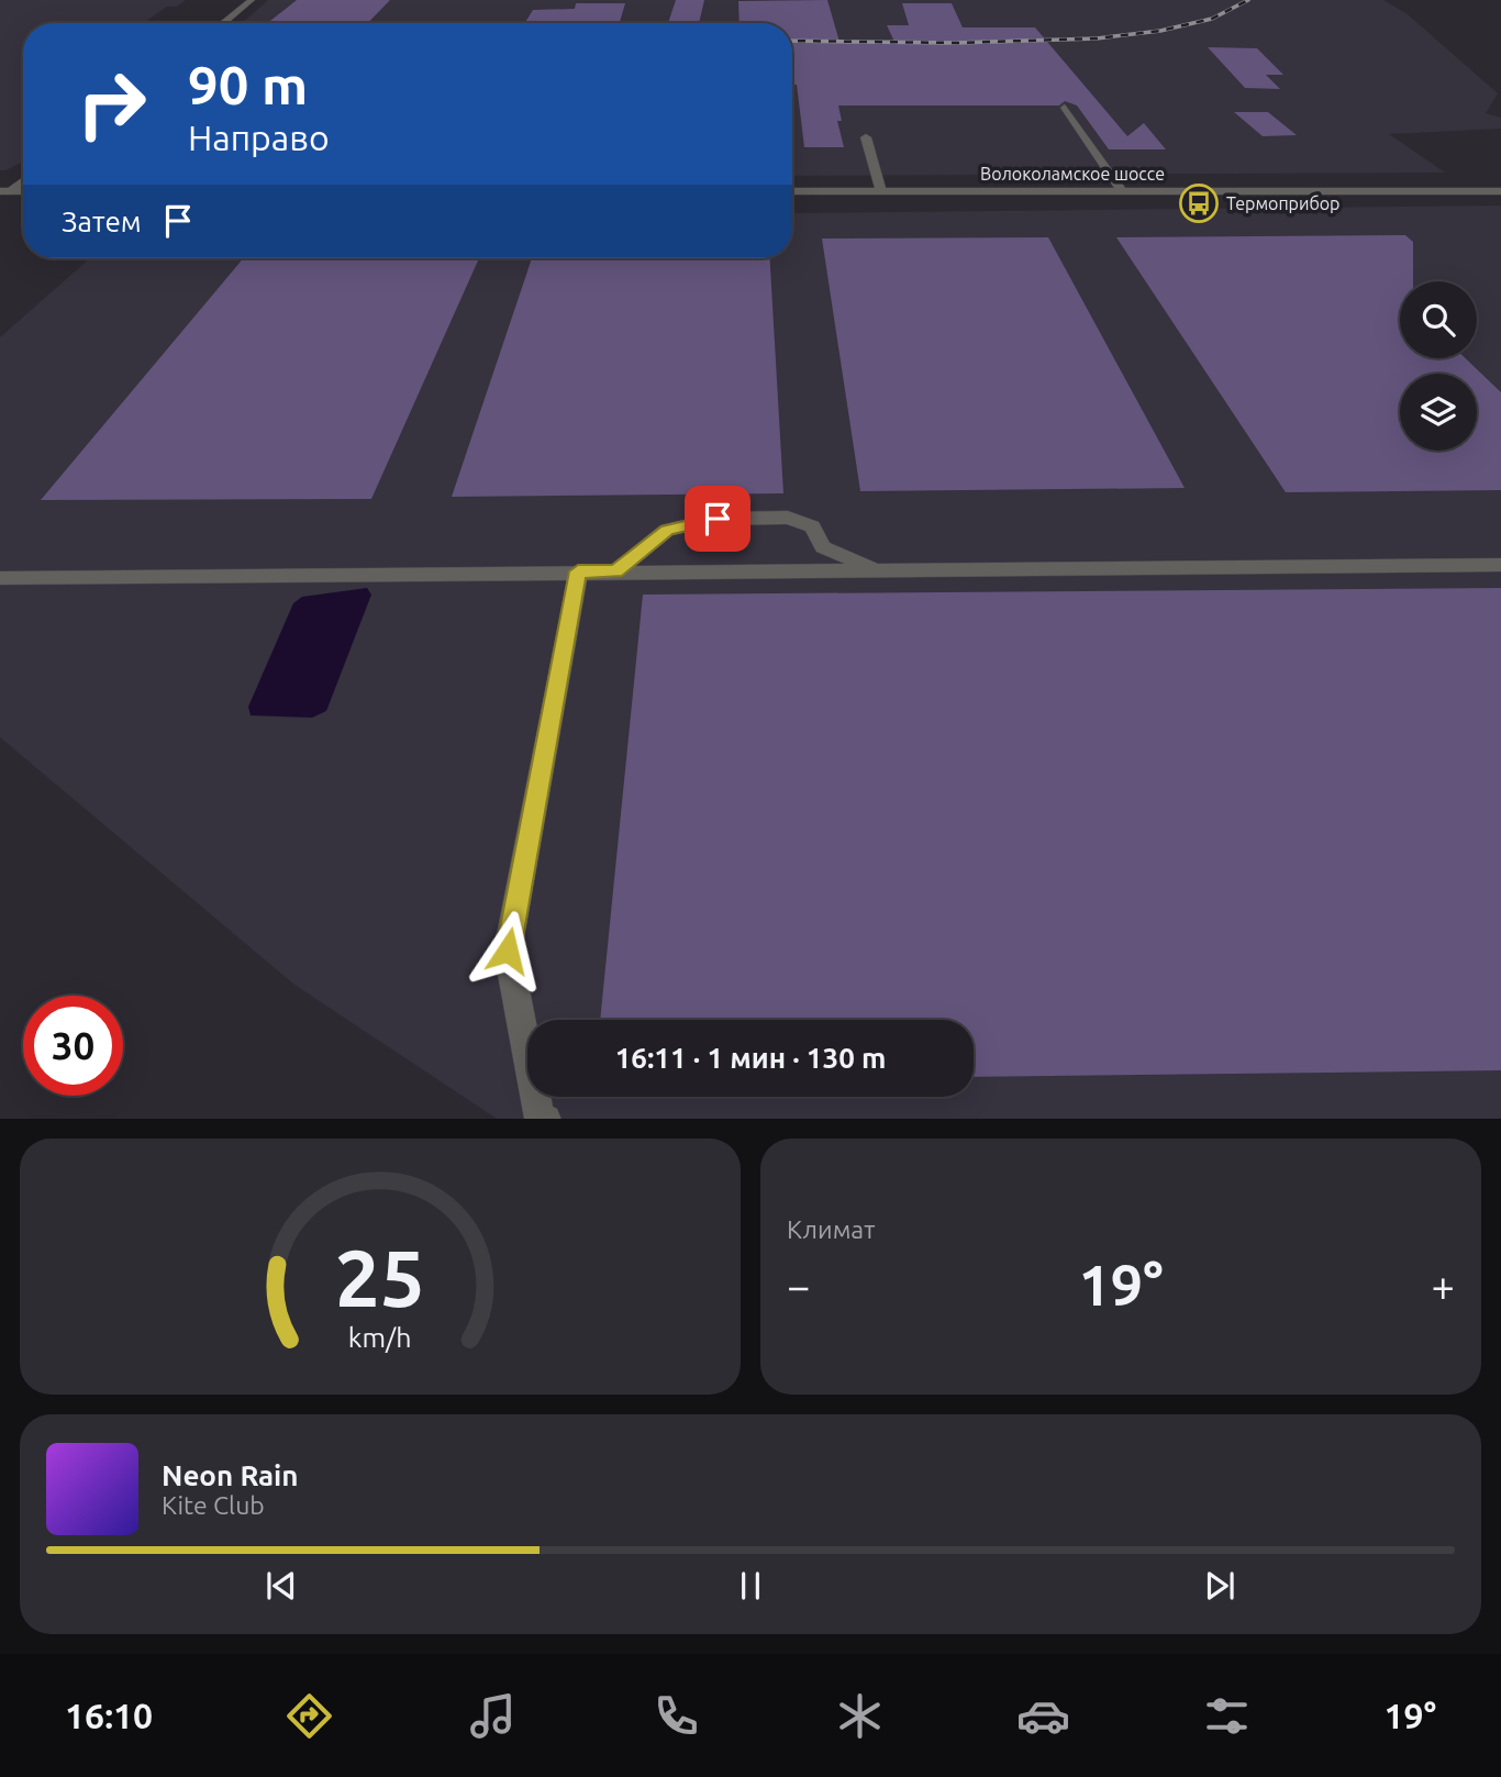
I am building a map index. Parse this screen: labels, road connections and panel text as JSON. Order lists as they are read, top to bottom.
{
  "streets": {
    "street": ["Волоколамское шоссе"]
  },
  "places": {
    "bus stop": ["Термоприбор"]
  },
  "page": {
    "turn": ["90 m", "Направо"],
    "then": "Затем",
    "limit": "30",
    "trip": "16:11 · 1 мин · 130 m",
    "tile": "Климат",
    "heat": ["−", "19°", "+"],
    "song": ["Neon Rain", "Kite Club"],
    "tabs": ["16:10", "19°"],
    "gauge": ["25", "km/h"]
  }
}
